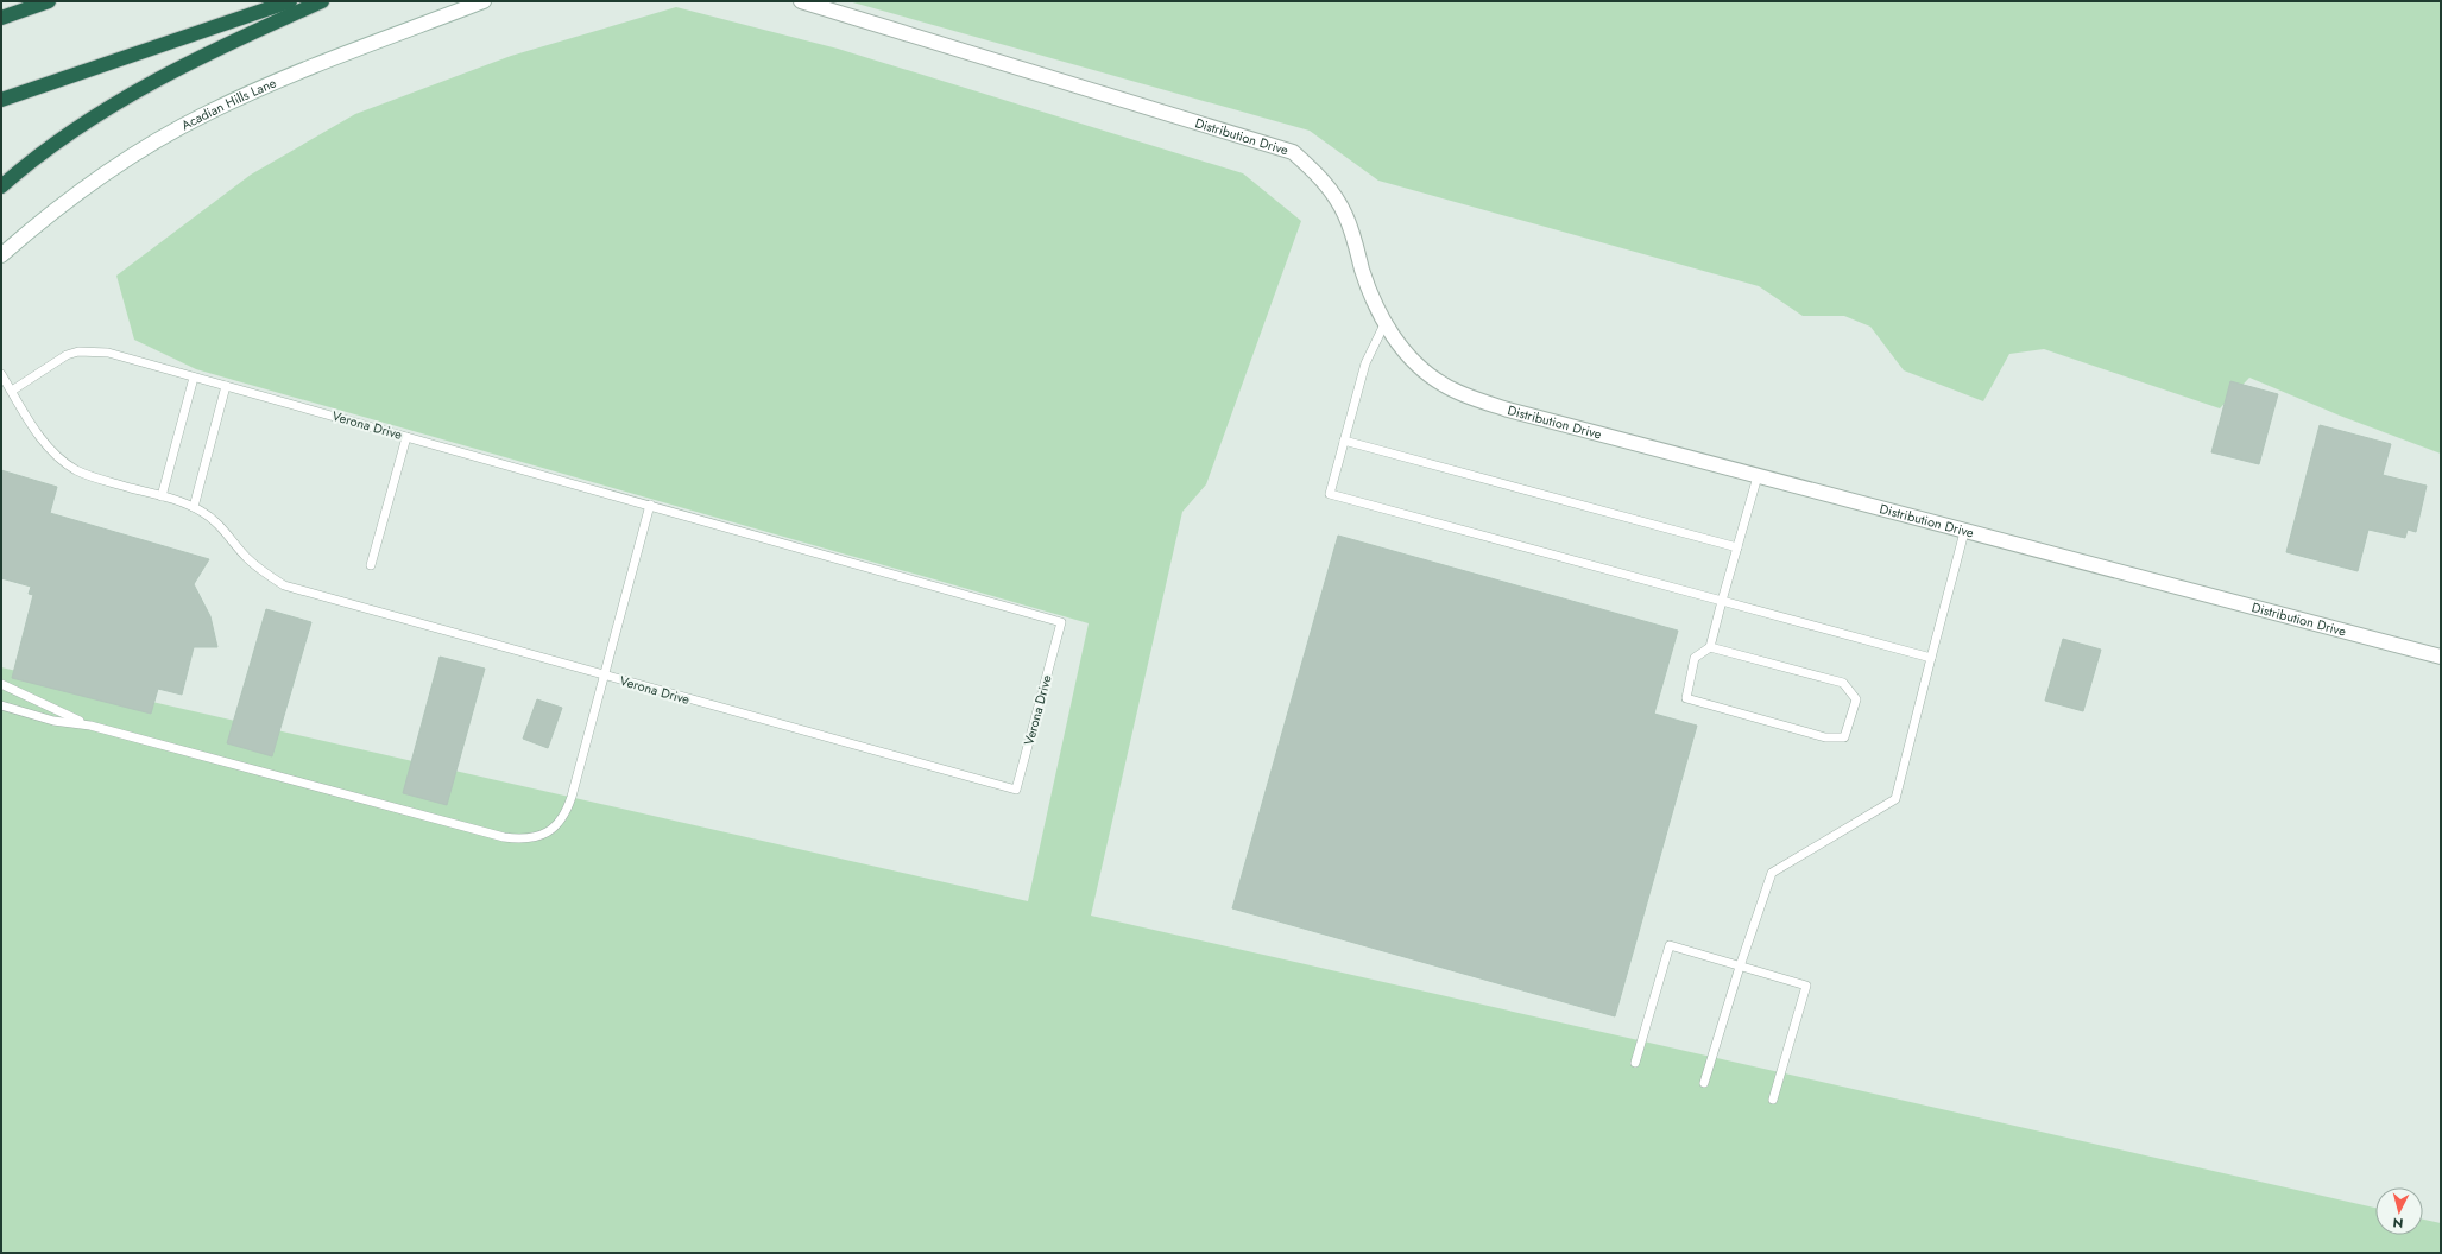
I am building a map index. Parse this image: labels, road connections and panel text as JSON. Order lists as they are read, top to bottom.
{
  "streets": {
    "street": ["Acadian Hills Lane", "Distribution Drive"],
    "lane": ["Verona Drive"]
  },
  "north": "bottom"
}
